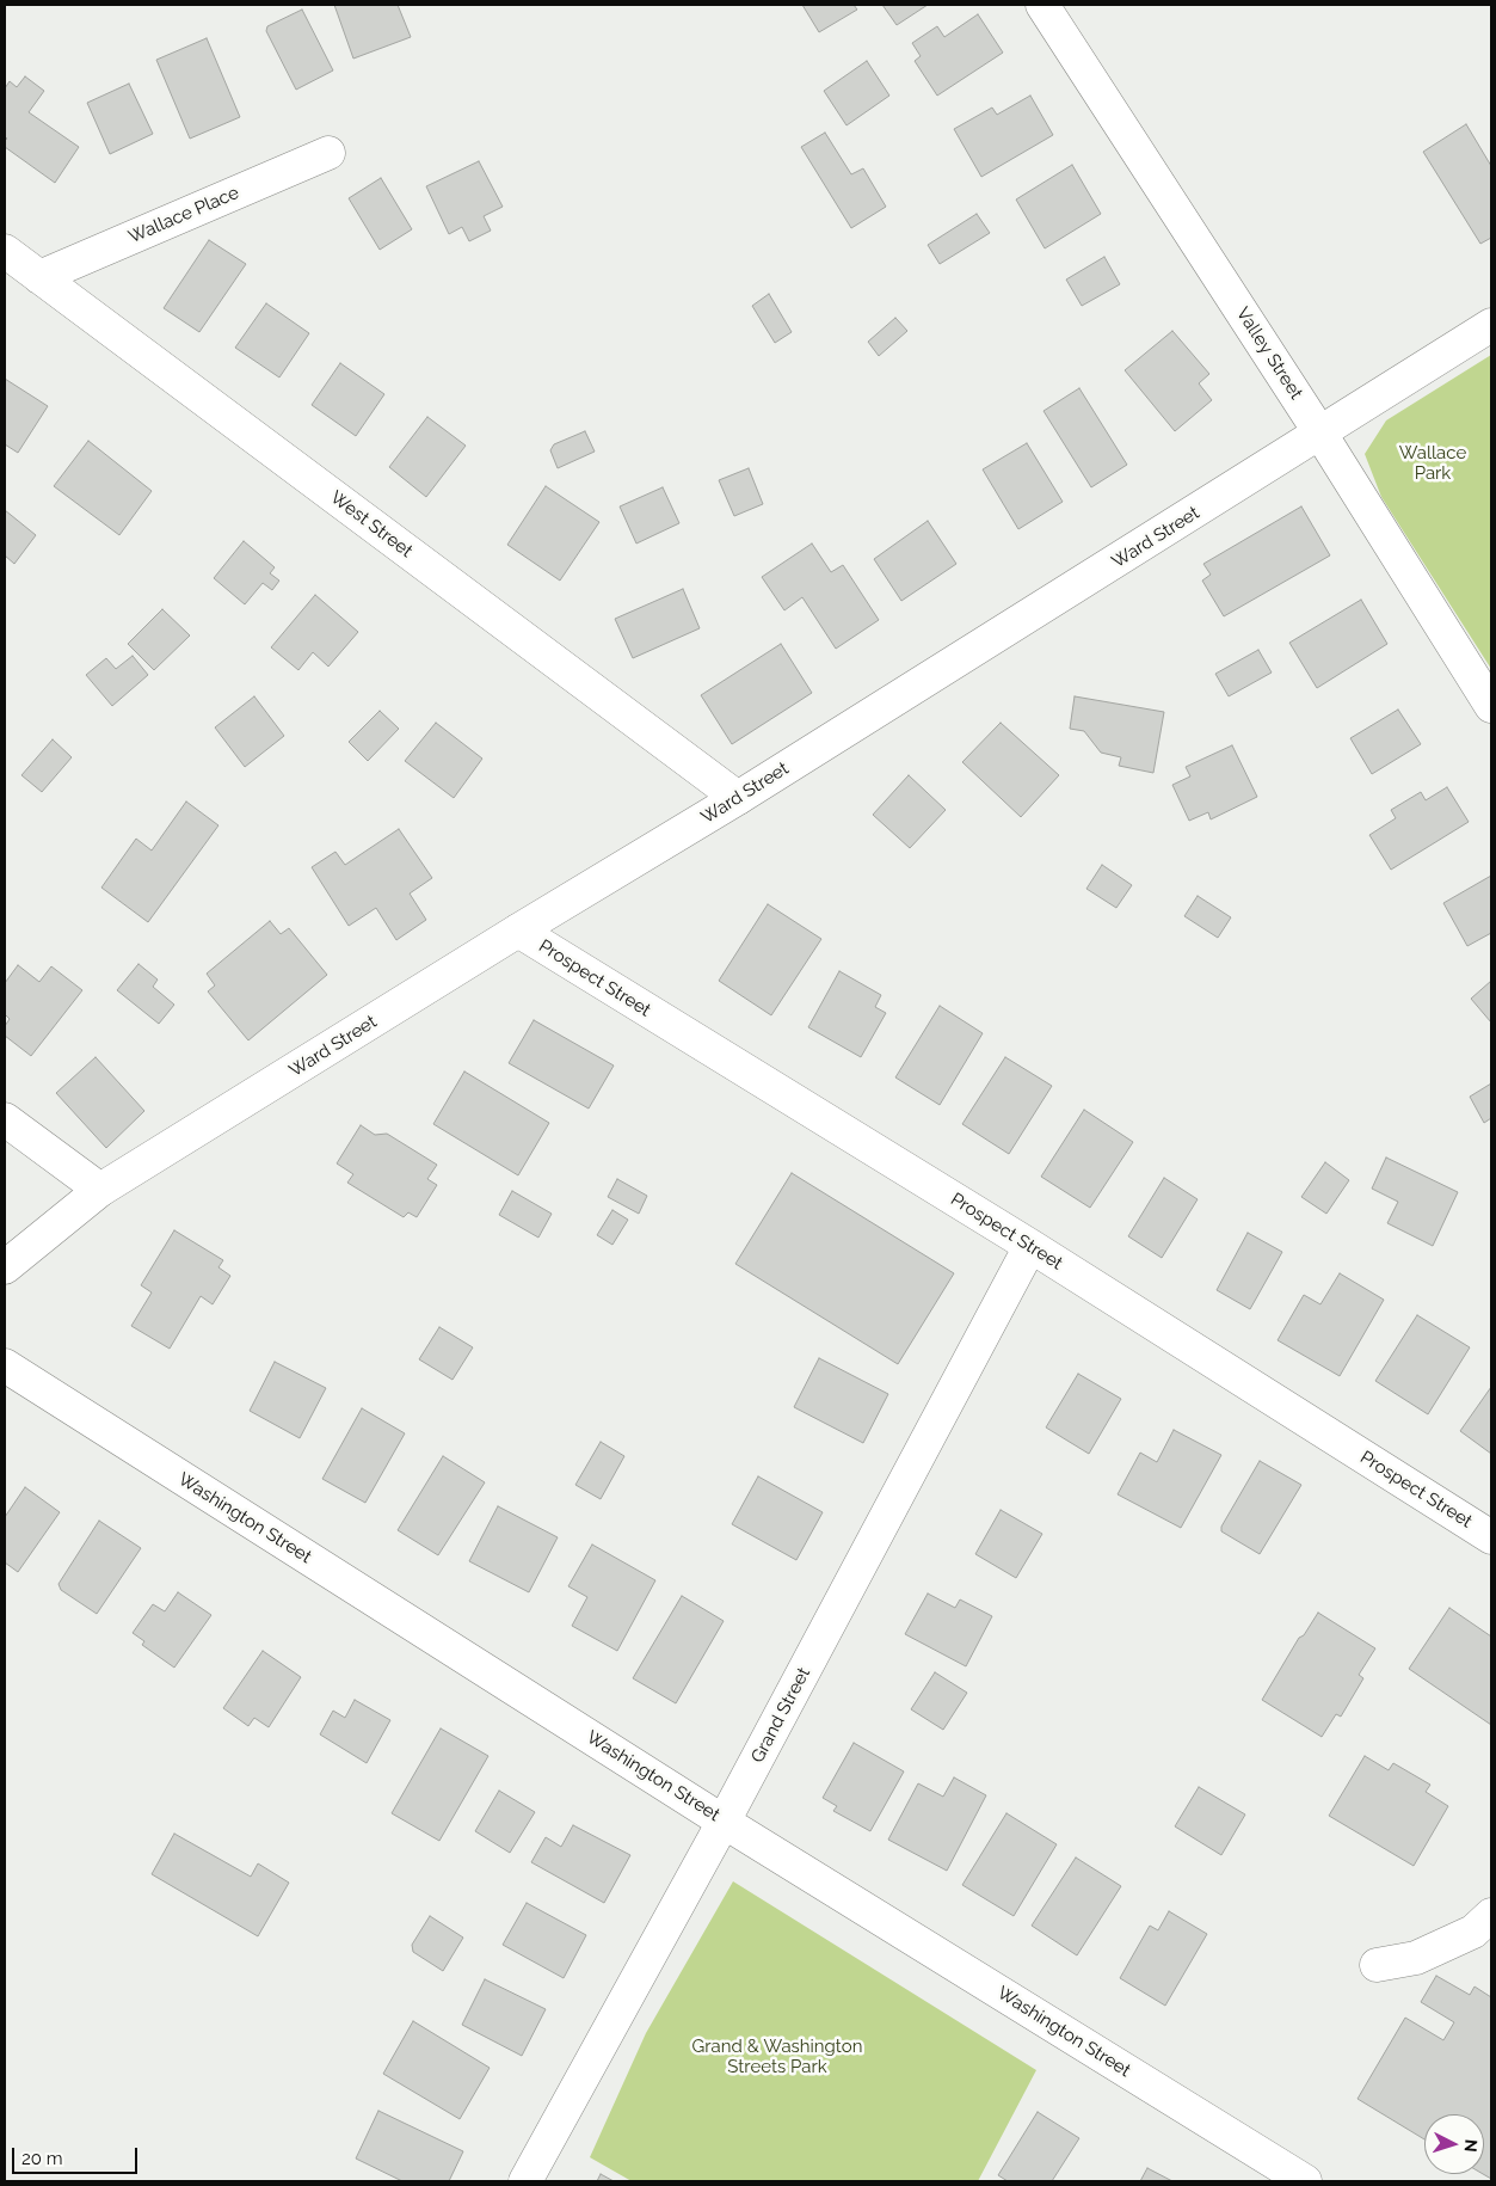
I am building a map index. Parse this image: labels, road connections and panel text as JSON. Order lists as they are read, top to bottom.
{
  "streets": {
    "street": [
      "Wallace Place",
      "Valley Street",
      "West Street",
      "Ward Street",
      "Prospect Street",
      "Washington Street",
      "Grand Street"
    ]
  },
  "crossings": [
    ["Wallace Place", "West Street"],
    ["Valley Street", "Ward Street"],
    ["West Street", "Ward Street"],
    ["Ward Street", "Prospect Street"],
    ["Prospect Street", "Grand Street"],
    ["Washington Street", "Grand Street"]
  ],
  "parks": ["Wallace Park", "Grand & Washington Streets Park"],
  "scale_bar": "20 m",
  "north": "right"
}
